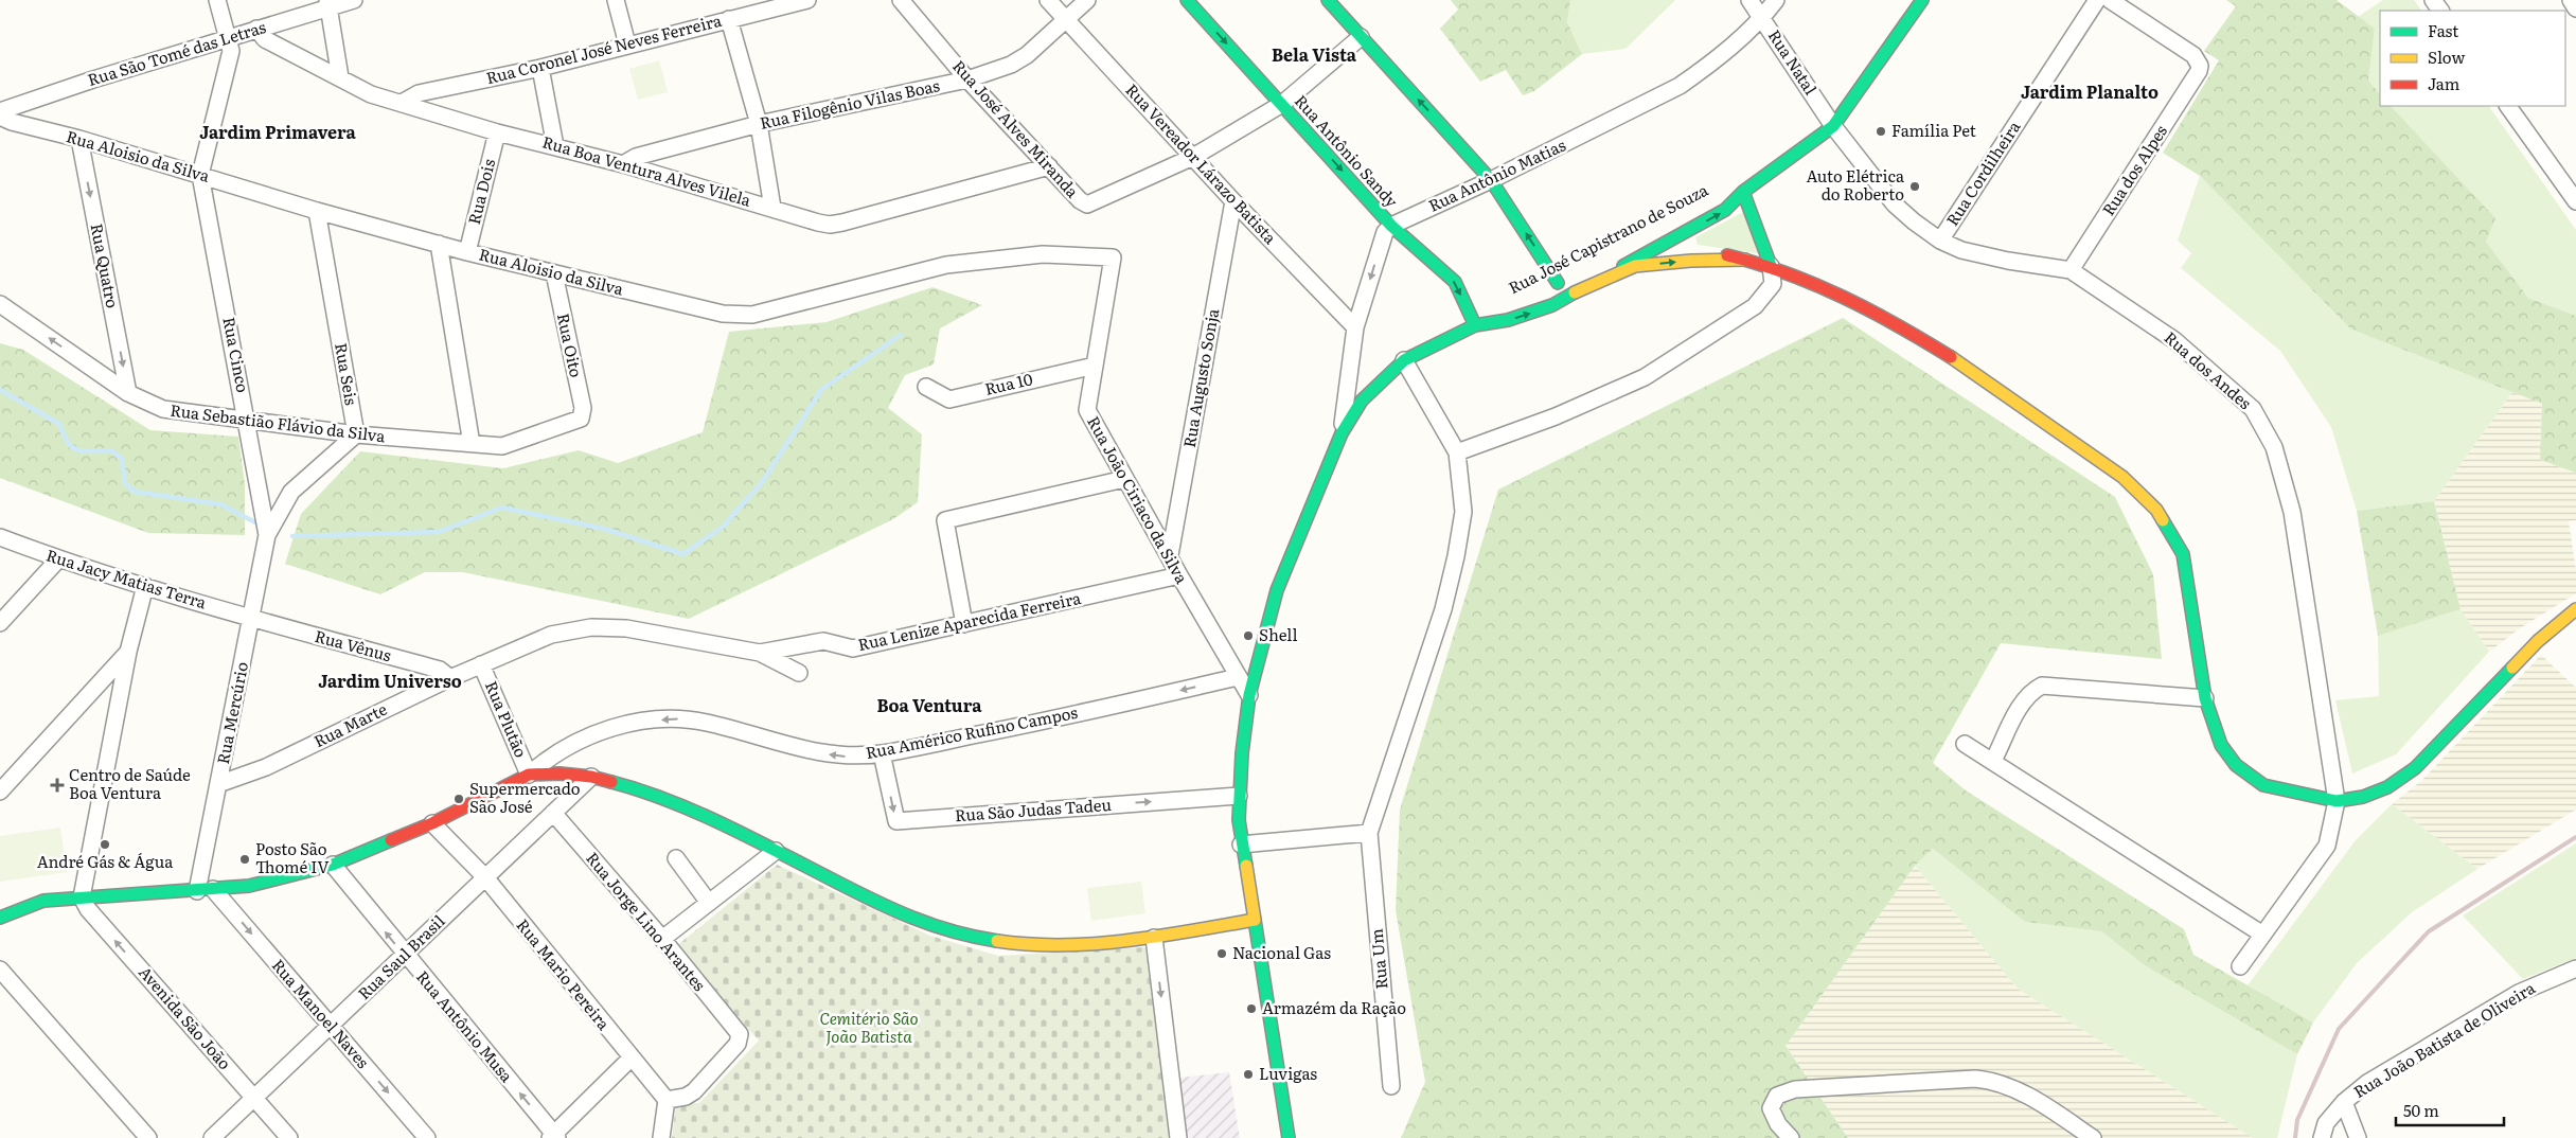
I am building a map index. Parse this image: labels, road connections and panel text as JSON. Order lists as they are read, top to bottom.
{
  "streets": {
    "main road": ["Rua Antônio Sandy", "Rua José Capistrano de Souza"],
    "street": [
      "Rua Coronel José Neves Ferreira",
      "Rua São Tomé das Letras",
      "Rua Natal",
      "Rua Filogênio Vilas Boas",
      "Rua José Alves Miranda",
      "Rua Aloisio da Silva",
      "Rua Vereador Lárazo Batista",
      "Rua dos Alpes",
      "Rua Boa Ventura Alves Vilela",
      "Rua Cordilheira",
      "Rua Antônio Matias",
      "Rua Dois",
      "Rua Quatro",
      "Rua Oito",
      "Rua Cinco",
      "Rua dos Andes",
      "Rua Seis",
      "Rua Augusto Sonja",
      "Rua 10",
      "Rua Sebastião Flávio da Silva",
      "Rua João Ciriaco da Silva",
      "Rua Jacy Matias Terra",
      "Rua Lenize Aparecida Ferreira",
      "Rua Vênus",
      "Rua Mercúrio",
      "Rua Plutão",
      "Rua Marte",
      "Rua Américo Rufino Campos",
      "Rua São Judas Tadeu",
      "Rua Jorge Lino Arantes",
      "Rua Saul Brasil",
      "Rua Um",
      "Rua Mario Pereira",
      "Rua Manoel Naves",
      "Avenida São João",
      "Rua Antônio Musa",
      "Rua João Batista de Oliveira"
    ]
  },
  "crossings": [
    ["Rua Coronel José Neves Ferreira", "Rua Boa Ventura Alves Vilela"],
    ["Rua São Tomé das Letras", "Rua Boa Ventura Alves Vilela"],
    ["Rua Natal", "Rua Antônio Matias"],
    ["Rua Natal", "Rua José Capistrano de Souza"],
    ["Rua Natal", "Rua dos Andes"],
    ["Rua Filogênio Vilas Boas", "Rua José Alves Miranda"],
    ["Rua Filogênio Vilas Boas", "Rua Vereador Lárazo Batista"],
    ["Rua Filogênio Vilas Boas", "Rua Boa Ventura Alves Vilela"],
    ["Rua José Alves Miranda", "Rua Antônio Sandy"],
    ["Rua José Alves Miranda", "Rua Vereador Lárazo Batista"],
    ["Rua José Alves Miranda", "Rua Boa Ventura Alves Vilela"],
    ["Rua Antônio Sandy", "Rua Antônio Matias"],
    ["Rua Antônio Sandy", "Rua José Capistrano de Souza"],
    ["Rua Aloisio da Silva", "Rua Dois"],
    ["Rua Aloisio da Silva", "Rua Quatro"],
    ["Rua Aloisio da Silva", "Rua Oito"],
    ["Rua Aloisio da Silva", "Rua Cinco"],
    ["Rua Aloisio da Silva", "Rua Seis"],
    ["Rua Aloisio da Silva", "Rua João Ciriaco da Silva"],
    ["Rua Vereador Lárazo Batista", "Rua Augusto Sonja"],
    ["Rua dos Alpes", "Rua dos Andes"],
    ["Rua Boa Ventura Alves Vilela", "Rua Dois"],
    ["Rua Cordilheira", "Rua dos Andes"],
    ["Rua José Capistrano de Souza", "Rua dos Andes"],
    ["Rua José Capistrano de Souza", "Rua João Ciriaco da Silva"],
    ["Rua José Capistrano de Souza", "Rua São Judas Tadeu"],
    ["Rua Quatro", "Rua Sebastião Flávio da Silva"],
    ["Rua Oito", "Rua Sebastião Flávio da Silva"],
    ["Rua Cinco", "Rua Sebastião Flávio da Silva"],
    ["Rua Cinco", "Rua Mercúrio"],
    ["Rua Seis", "Rua Sebastião Flávio da Silva"],
    ["Rua Augusto Sonja", "Rua João Ciriaco da Silva"],
    ["Rua 10", "Rua João Ciriaco da Silva"],
    ["Rua João Ciriaco da Silva", "Rua Lenize Aparecida Ferreira"],
    ["Rua João Ciriaco da Silva", "Rua Américo Rufino Campos"],
    ["Rua Jacy Matias Terra", "Rua Vênus"],
    ["Rua Jacy Matias Terra", "Rua Mercúrio"],
    ["Rua Lenize Aparecida Ferreira", "Rua Marte"],
    ["Rua Vênus", "Rua Mercúrio"],
    ["Rua Vênus", "Rua Marte"],
    ["Rua Mercúrio", "Rua Marte"],
    ["Rua Mercúrio", "Rua Manoel Naves"],
    ["Rua Plutão", "Rua Marte"],
    ["Rua Plutão", "Rua Américo Rufino Campos"],
    ["Rua Américo Rufino Campos", "Rua São Judas Tadeu"],
    ["Rua Jorge Lino Arantes", "Rua Saul Brasil"],
    ["Rua Jorge Lino Arantes", "Rua Mario Pereira"],
    ["Rua Saul Brasil", "Rua Mario Pereira"],
    ["Rua Saul Brasil", "Rua Manoel Naves"],
    ["Rua Saul Brasil", "Avenida São João"],
    ["Rua Saul Brasil", "Rua Antônio Musa"]
  ],
  "one_way": [
    "Rua Quatro",
    "Rua Américo Rufino Campos",
    "Rua São Judas Tadeu",
    "Rua Manoel Naves",
    "Rua Antônio Musa"
  ],
  "districts": [
    "Bela Vista",
    "Jardim Planalto",
    "Jardim Primavera",
    "Jardim Universo",
    "Boa Ventura"
  ],
  "parks": ["Cemitério São João Batista"],
  "places": {
    "other": [
      "Família Pet",
      "Auto Elétrica do Roberto",
      "Shell",
      "Supermercado São José",
      "André Gás & Água",
      "Posto São Thomé IV",
      "Nacional Gas",
      "Armazém da Ração",
      "Luvigas"
    ],
    "health": ["Centro de Saúde Boa Ventura"]
  },
  "legend": ["Fast", "Slow", "Jam"],
  "scale_bar": "50 m"
}
